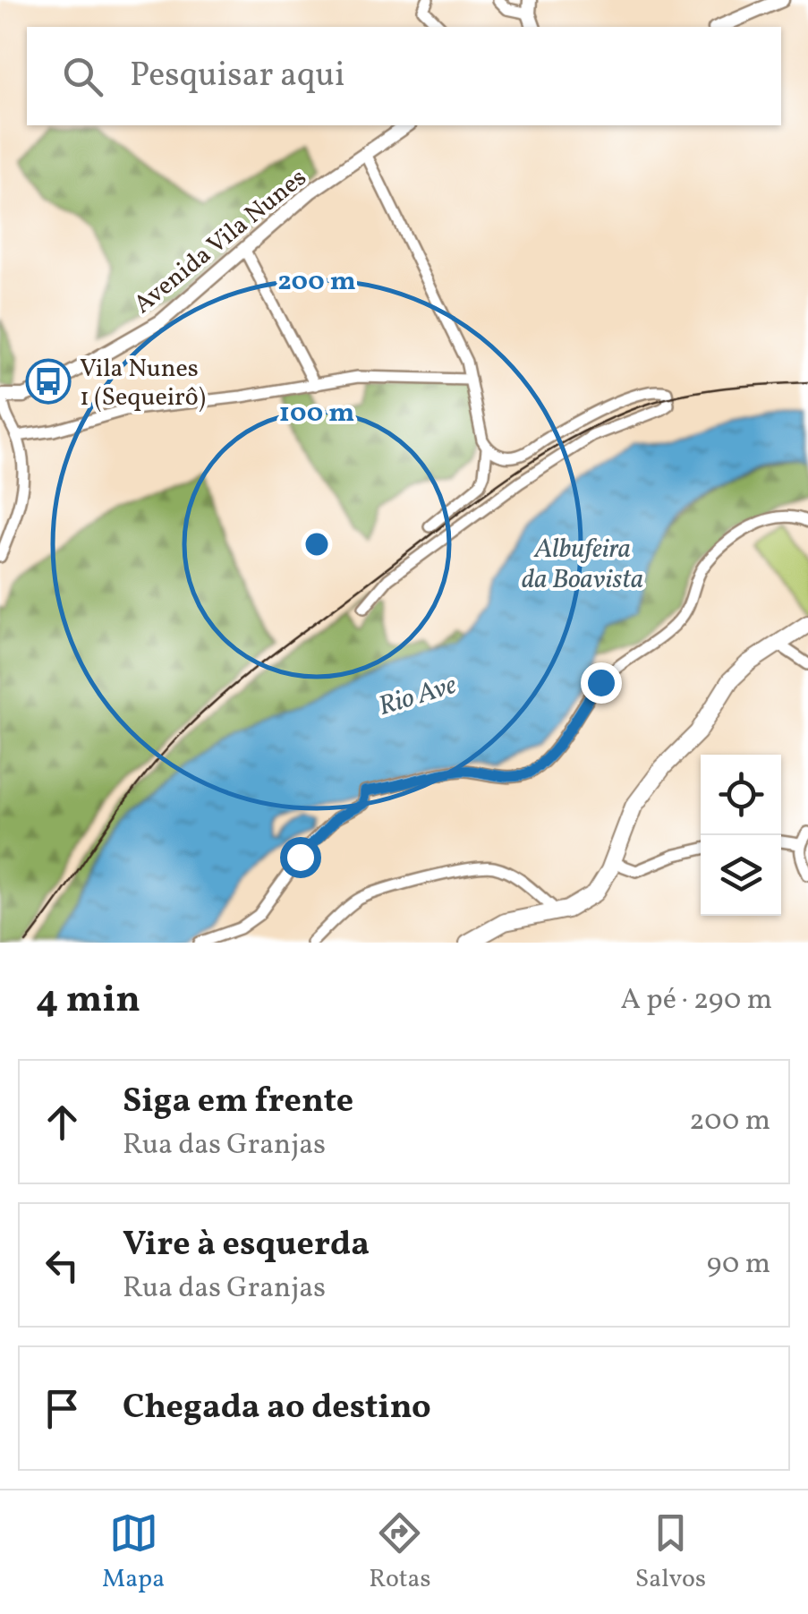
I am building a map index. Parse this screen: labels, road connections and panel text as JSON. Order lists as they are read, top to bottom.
{
  "streets": {
    "street": ["Avenida Vila Nunes"]
  },
  "water": ["Albufeira da Boavista", "Rio Ave"],
  "places": {
    "bus stop": ["Vila Nunes 1 (Sequeirô)"]
  },
  "page": {
    "search": "Pesquisar aqui",
    "heading": ["4 min", "A pé · 290 m"],
    "list": [
      ["Siga em frente", "Rua das Granjas", "200 m"],
      ["Vire à esquerda", "Rua das Granjas", "90 m"],
      "Chegada ao destino"
    ],
    "nav": ["Mapa", "Rotas", "Salvos"]
  },
  "rings": ["200 m", "100 m"]
}
